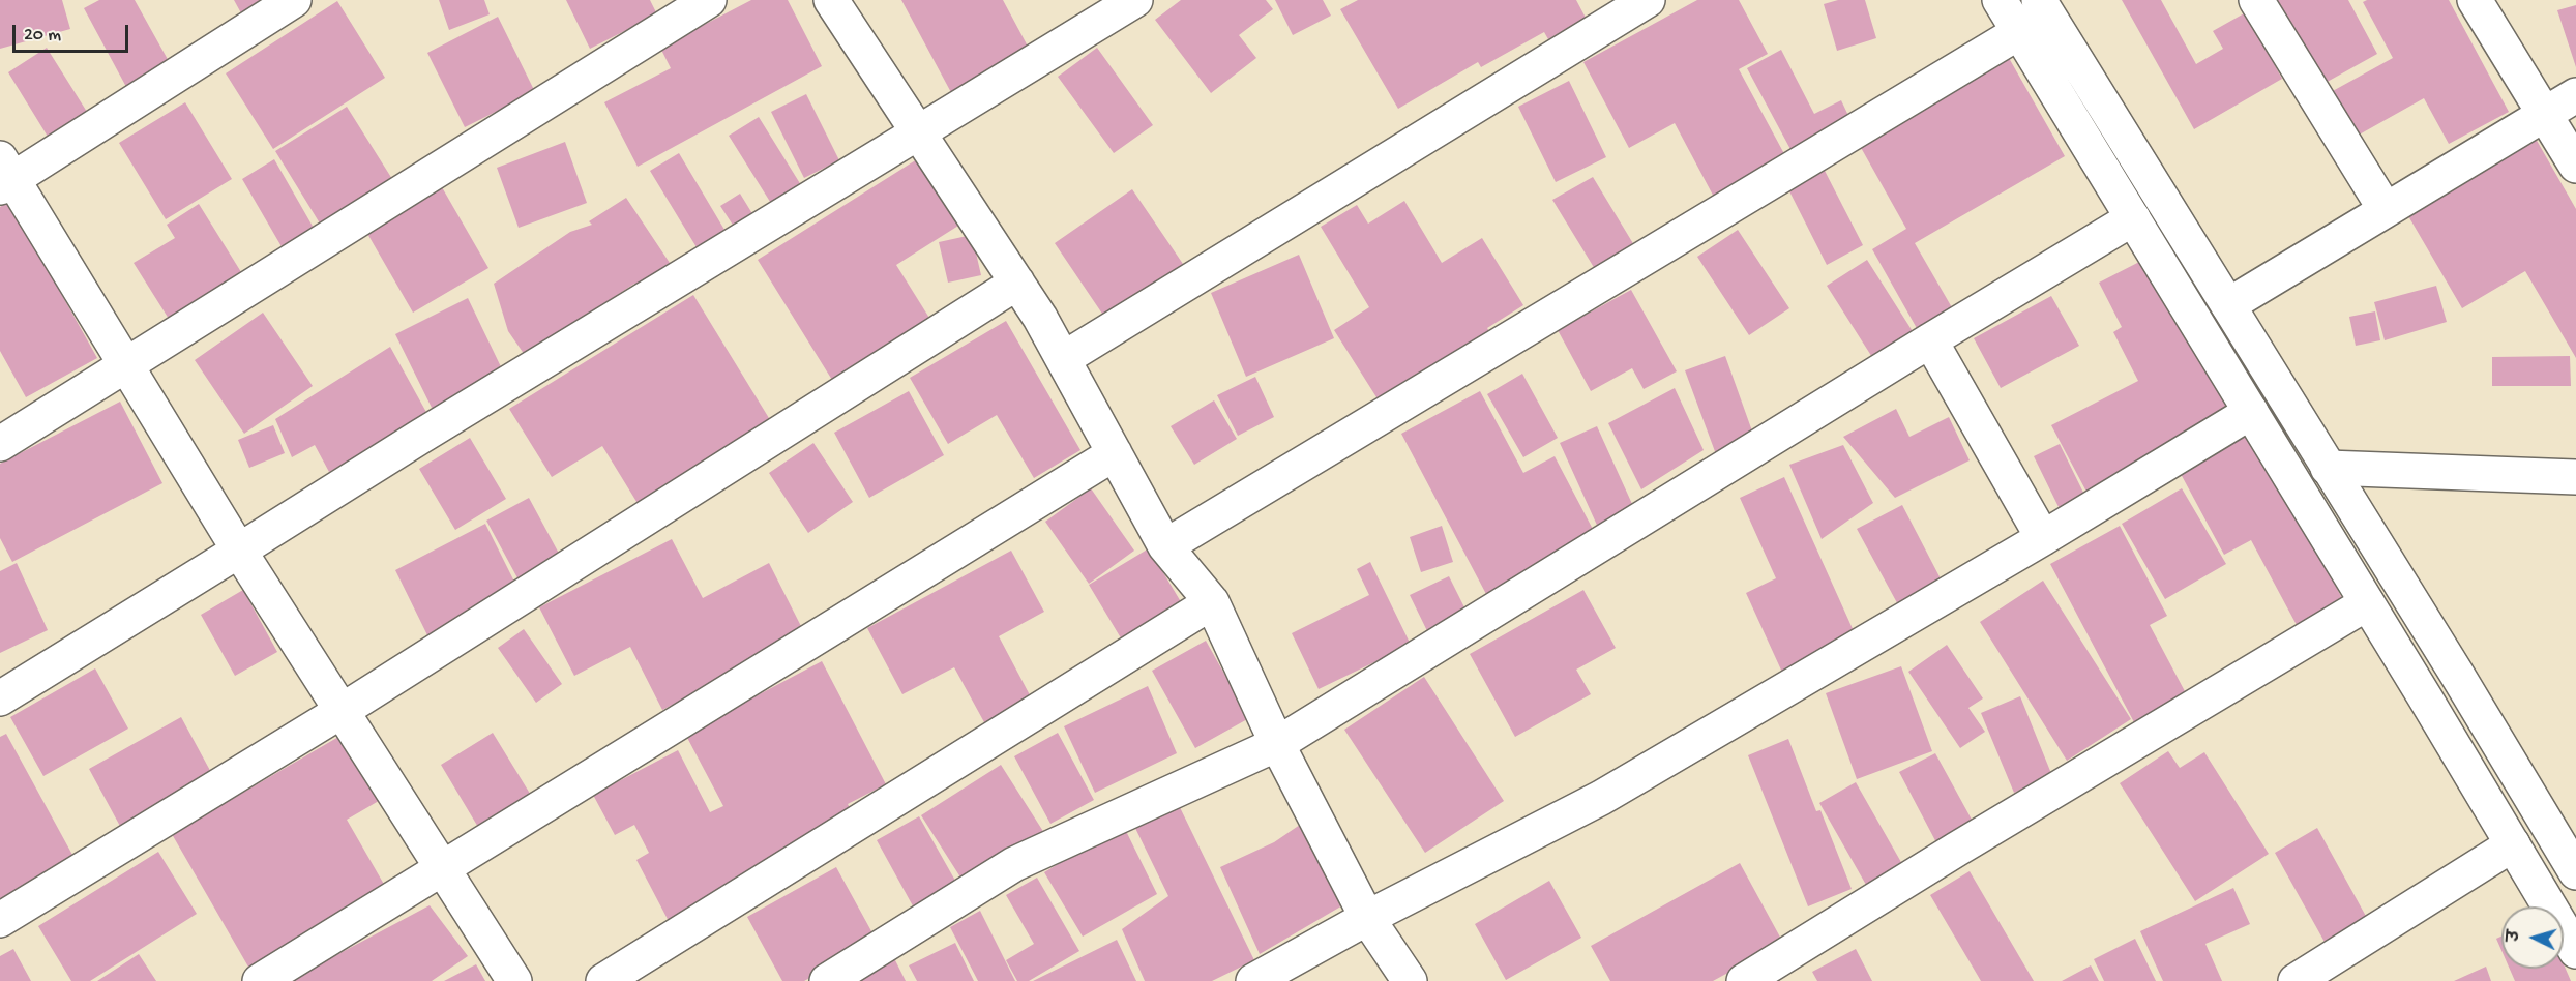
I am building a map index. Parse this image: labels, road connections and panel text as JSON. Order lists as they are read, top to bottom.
{
  "scale_bar": "20 m",
  "north": "left"
}
